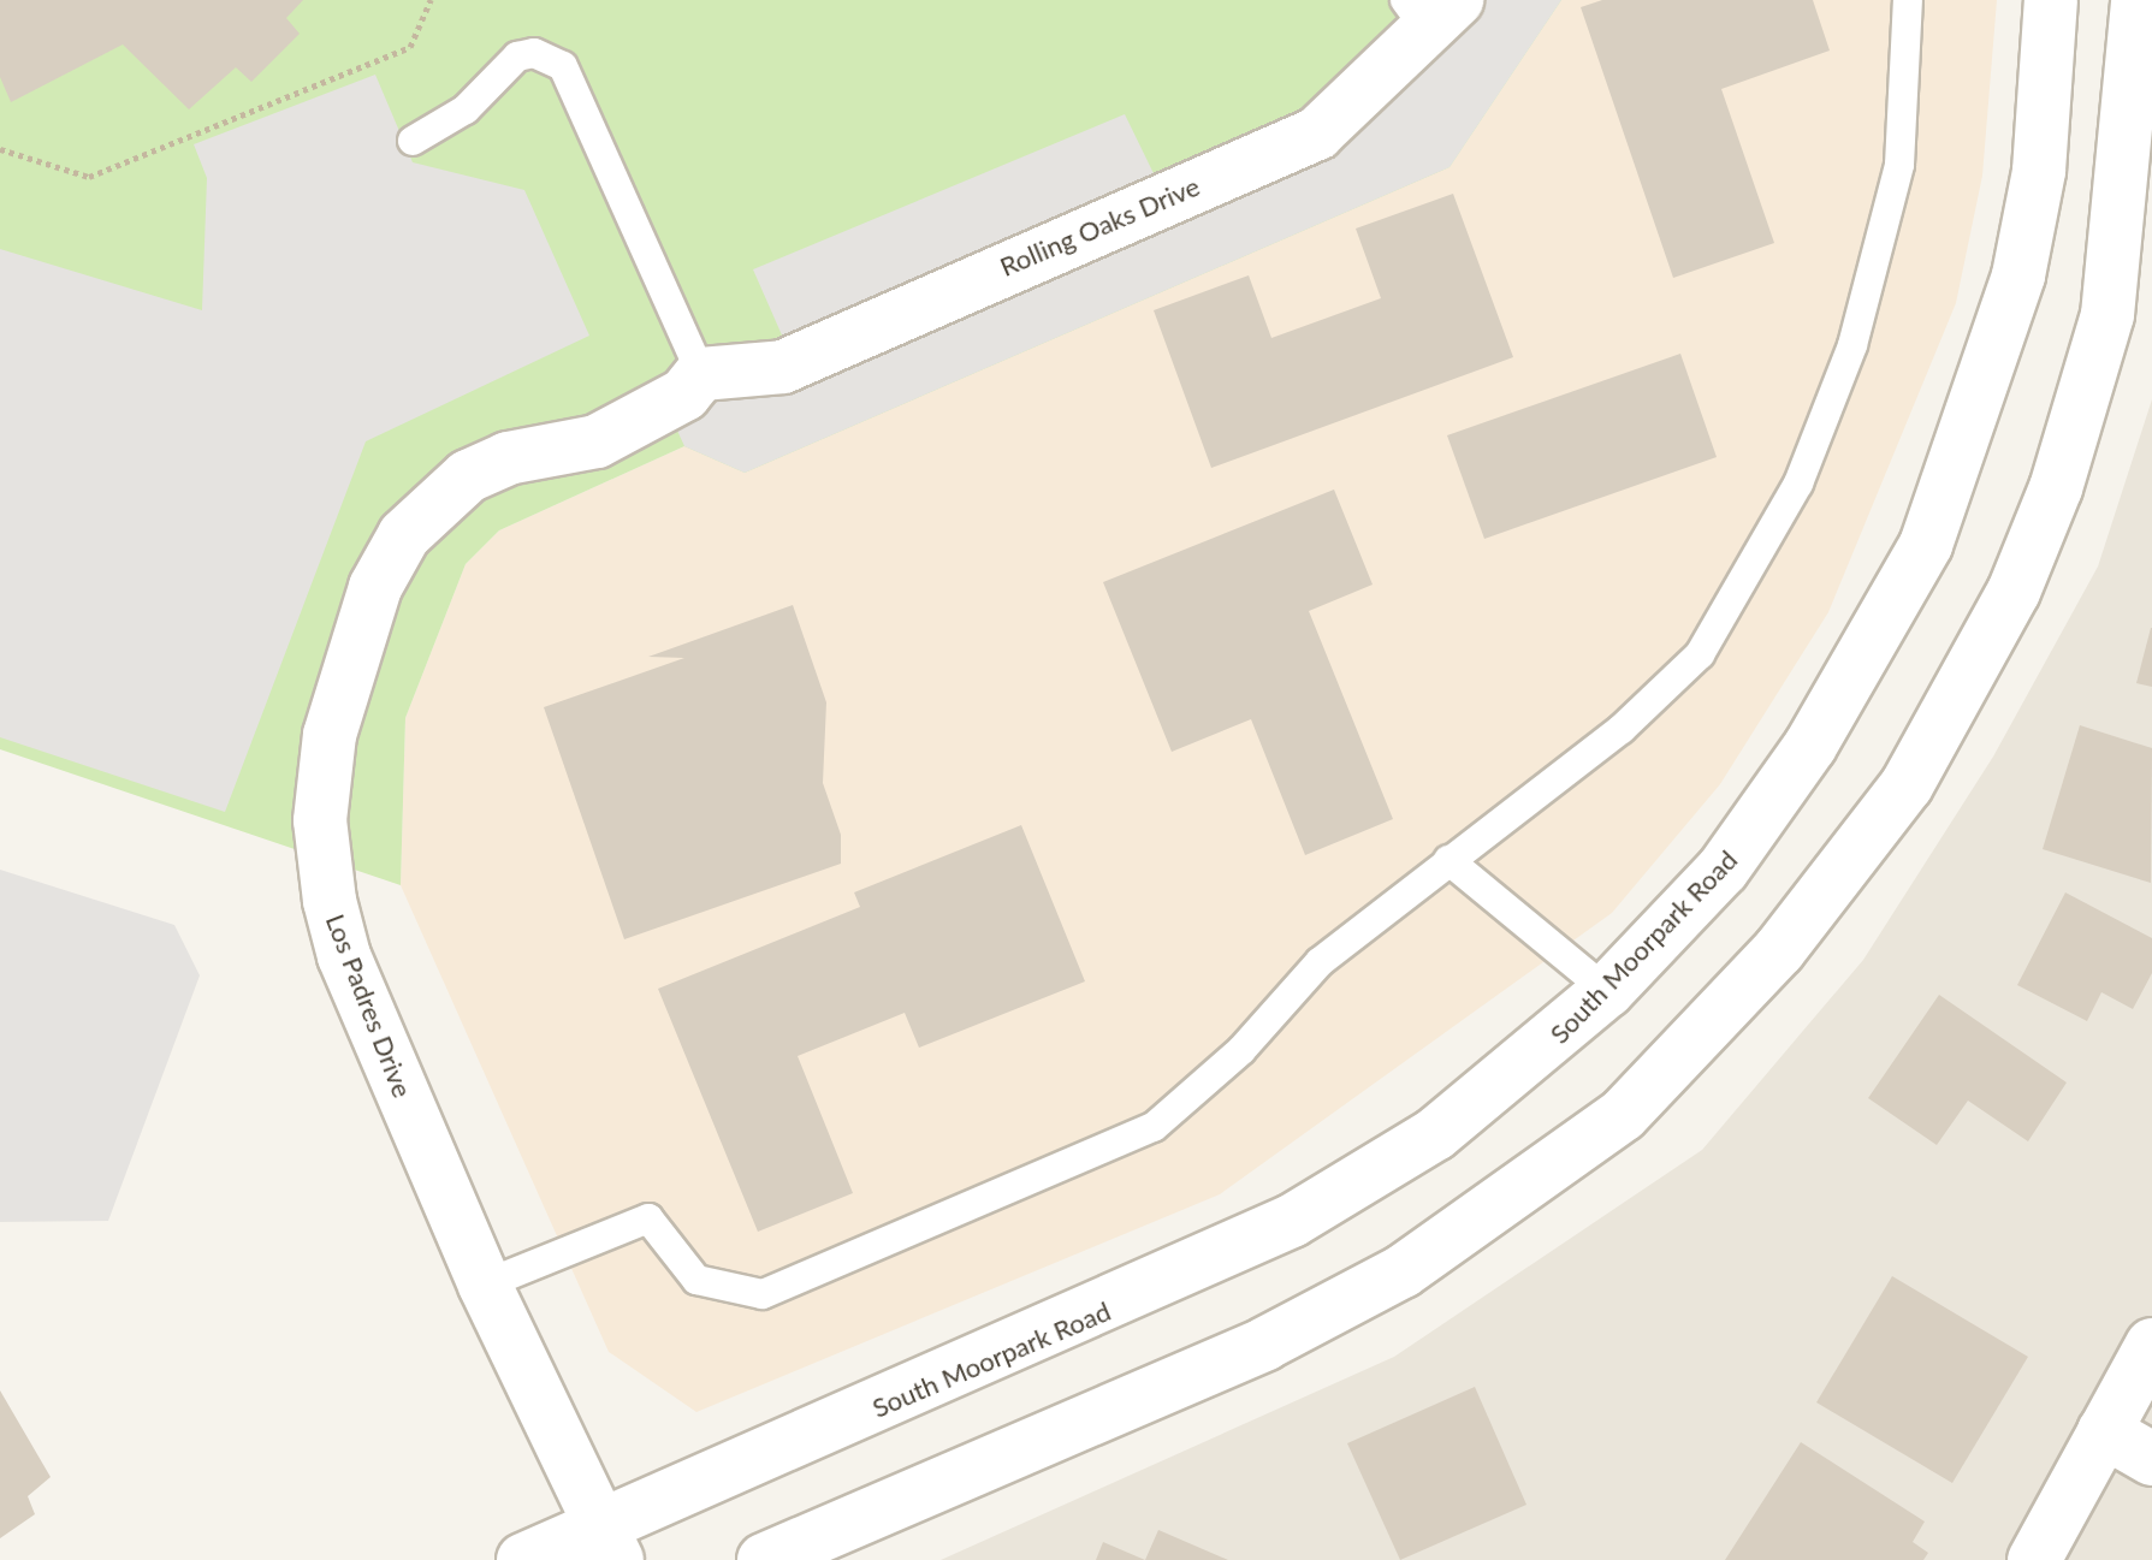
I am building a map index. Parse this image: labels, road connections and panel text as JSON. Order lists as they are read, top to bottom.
{
  "streets": {
    "street": ["Rolling Oaks Drive", "South Moorpark Road", "Los Padres Drive"]
  },
  "crossings": [
    ["Rolling Oaks Drive", "Los Padres Drive"],
    ["South Moorpark Road", "Los Padres Drive"]
  ]
}
